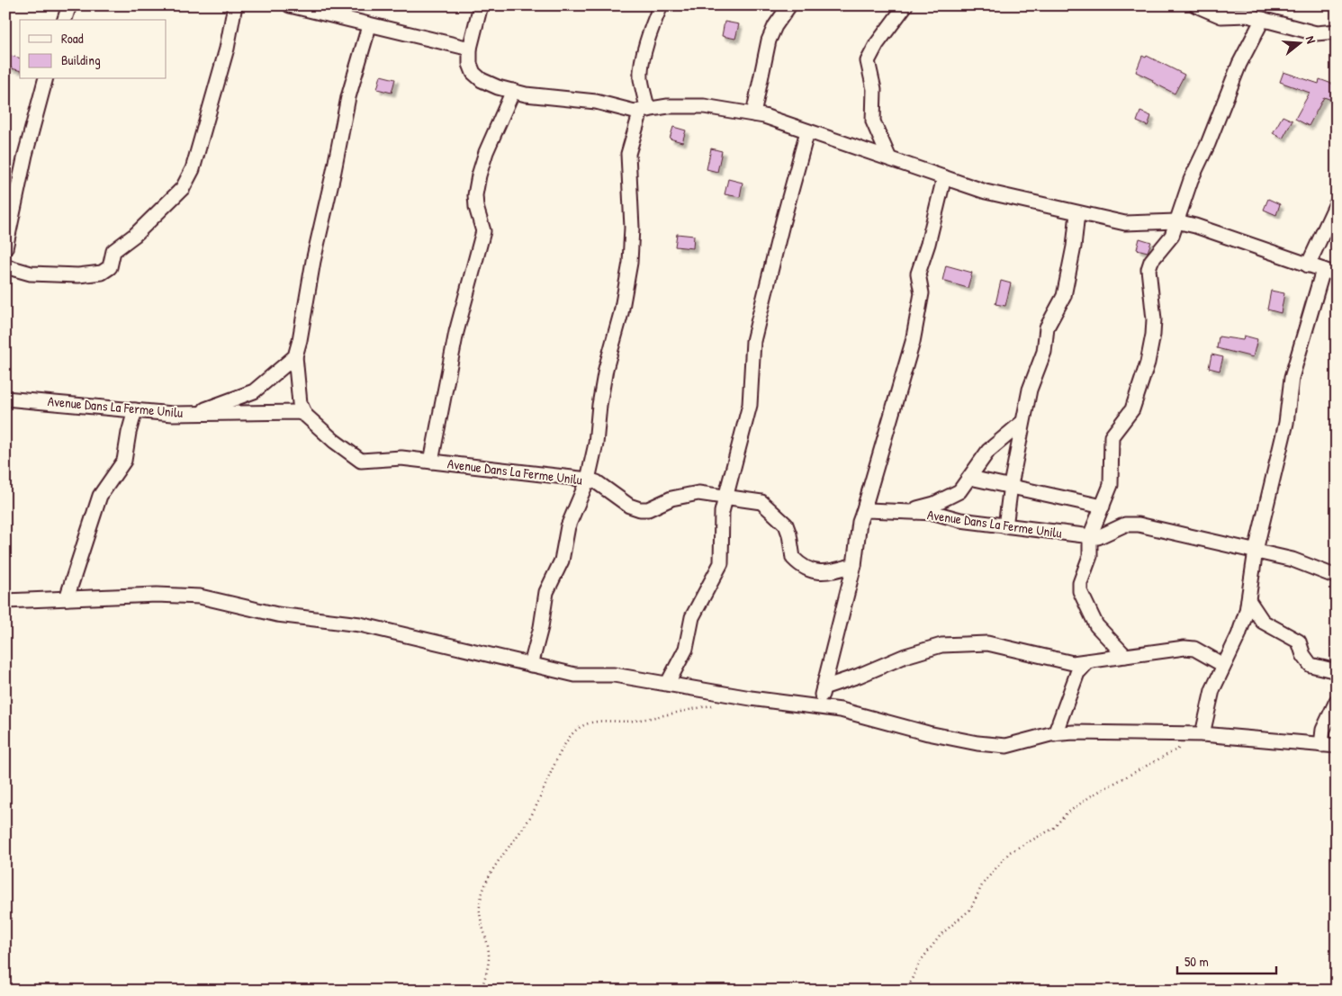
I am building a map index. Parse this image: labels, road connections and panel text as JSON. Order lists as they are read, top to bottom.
{
  "streets": {
    "street": ["Avenue Dans La Ferme Unilu"]
  },
  "legend": ["Road", "Building"],
  "scale_bar": "50 m",
  "north": "right"
}
